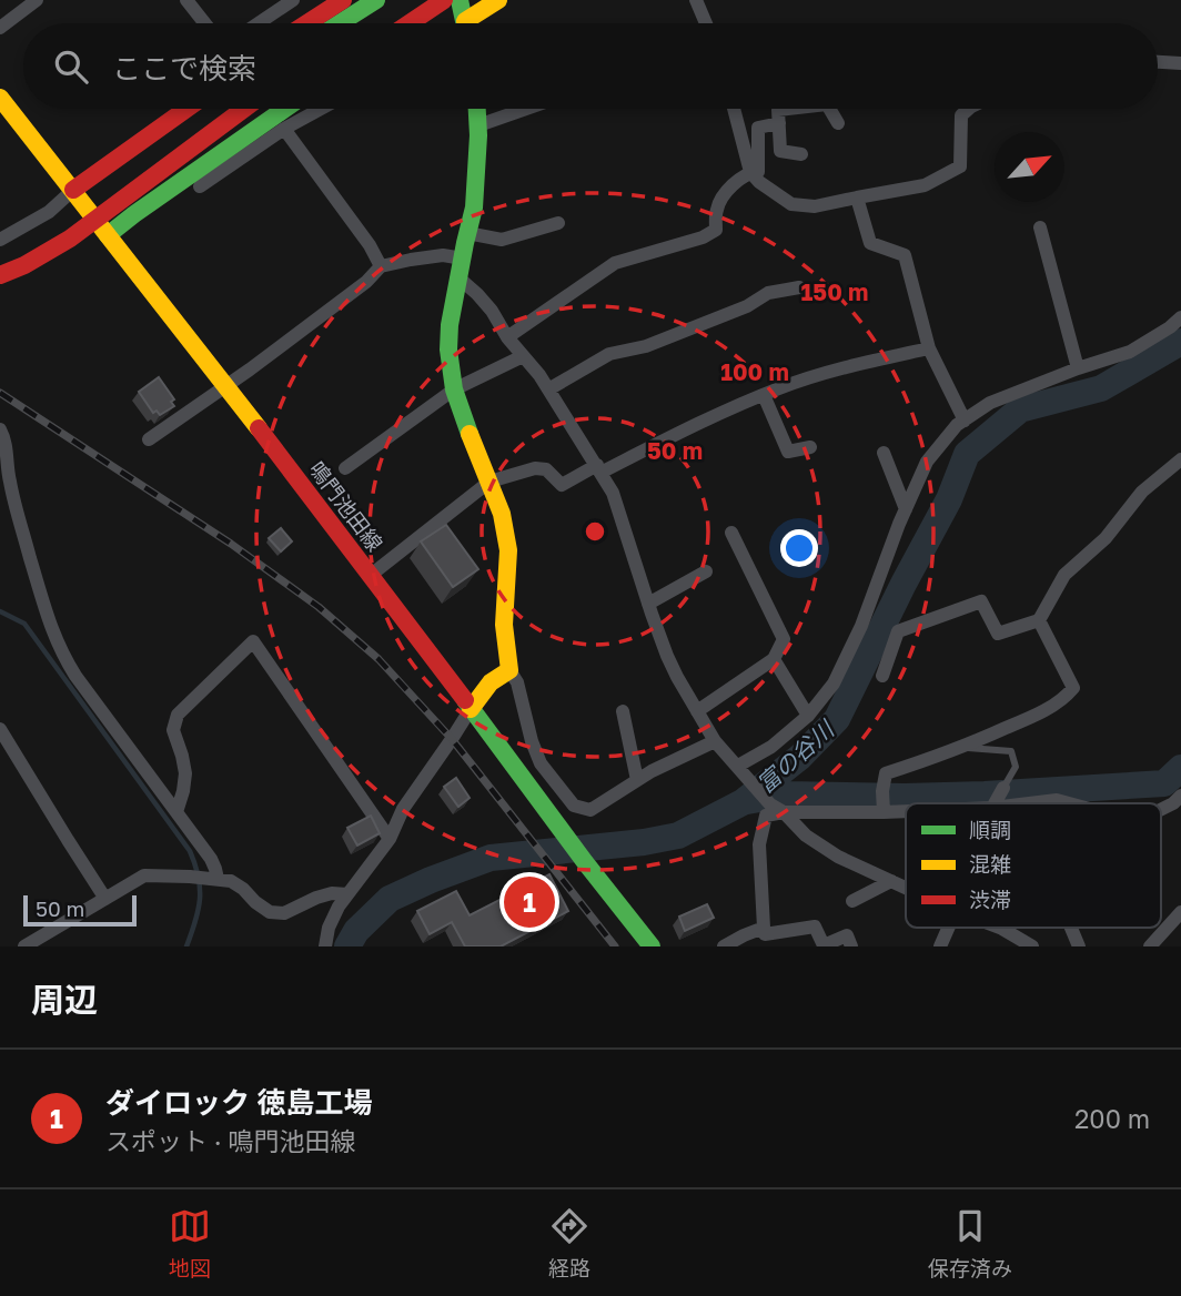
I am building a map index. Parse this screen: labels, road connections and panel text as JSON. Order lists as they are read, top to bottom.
{
  "streets": {
    "main road": ["鳴門池田線"]
  },
  "water": ["富の谷川"],
  "legend": ["順調", "混雑", "渋滞"],
  "scale_bar": "50 m",
  "north": "top right",
  "page": {
    "search": "ここで検索",
    "pins": "1",
    "scale": "50 m",
    "heading": "周辺",
    "list": [
      {
        "mark": "1",
        "name": "ダイロック 徳島工場",
        "note": "スポット · 鳴門池田線",
        "value": "200 m"
      }
    ],
    "nav": ["地図", "経路", "保存済み"]
  },
  "rings": ["150 m", "100 m", "50 m"]
}
